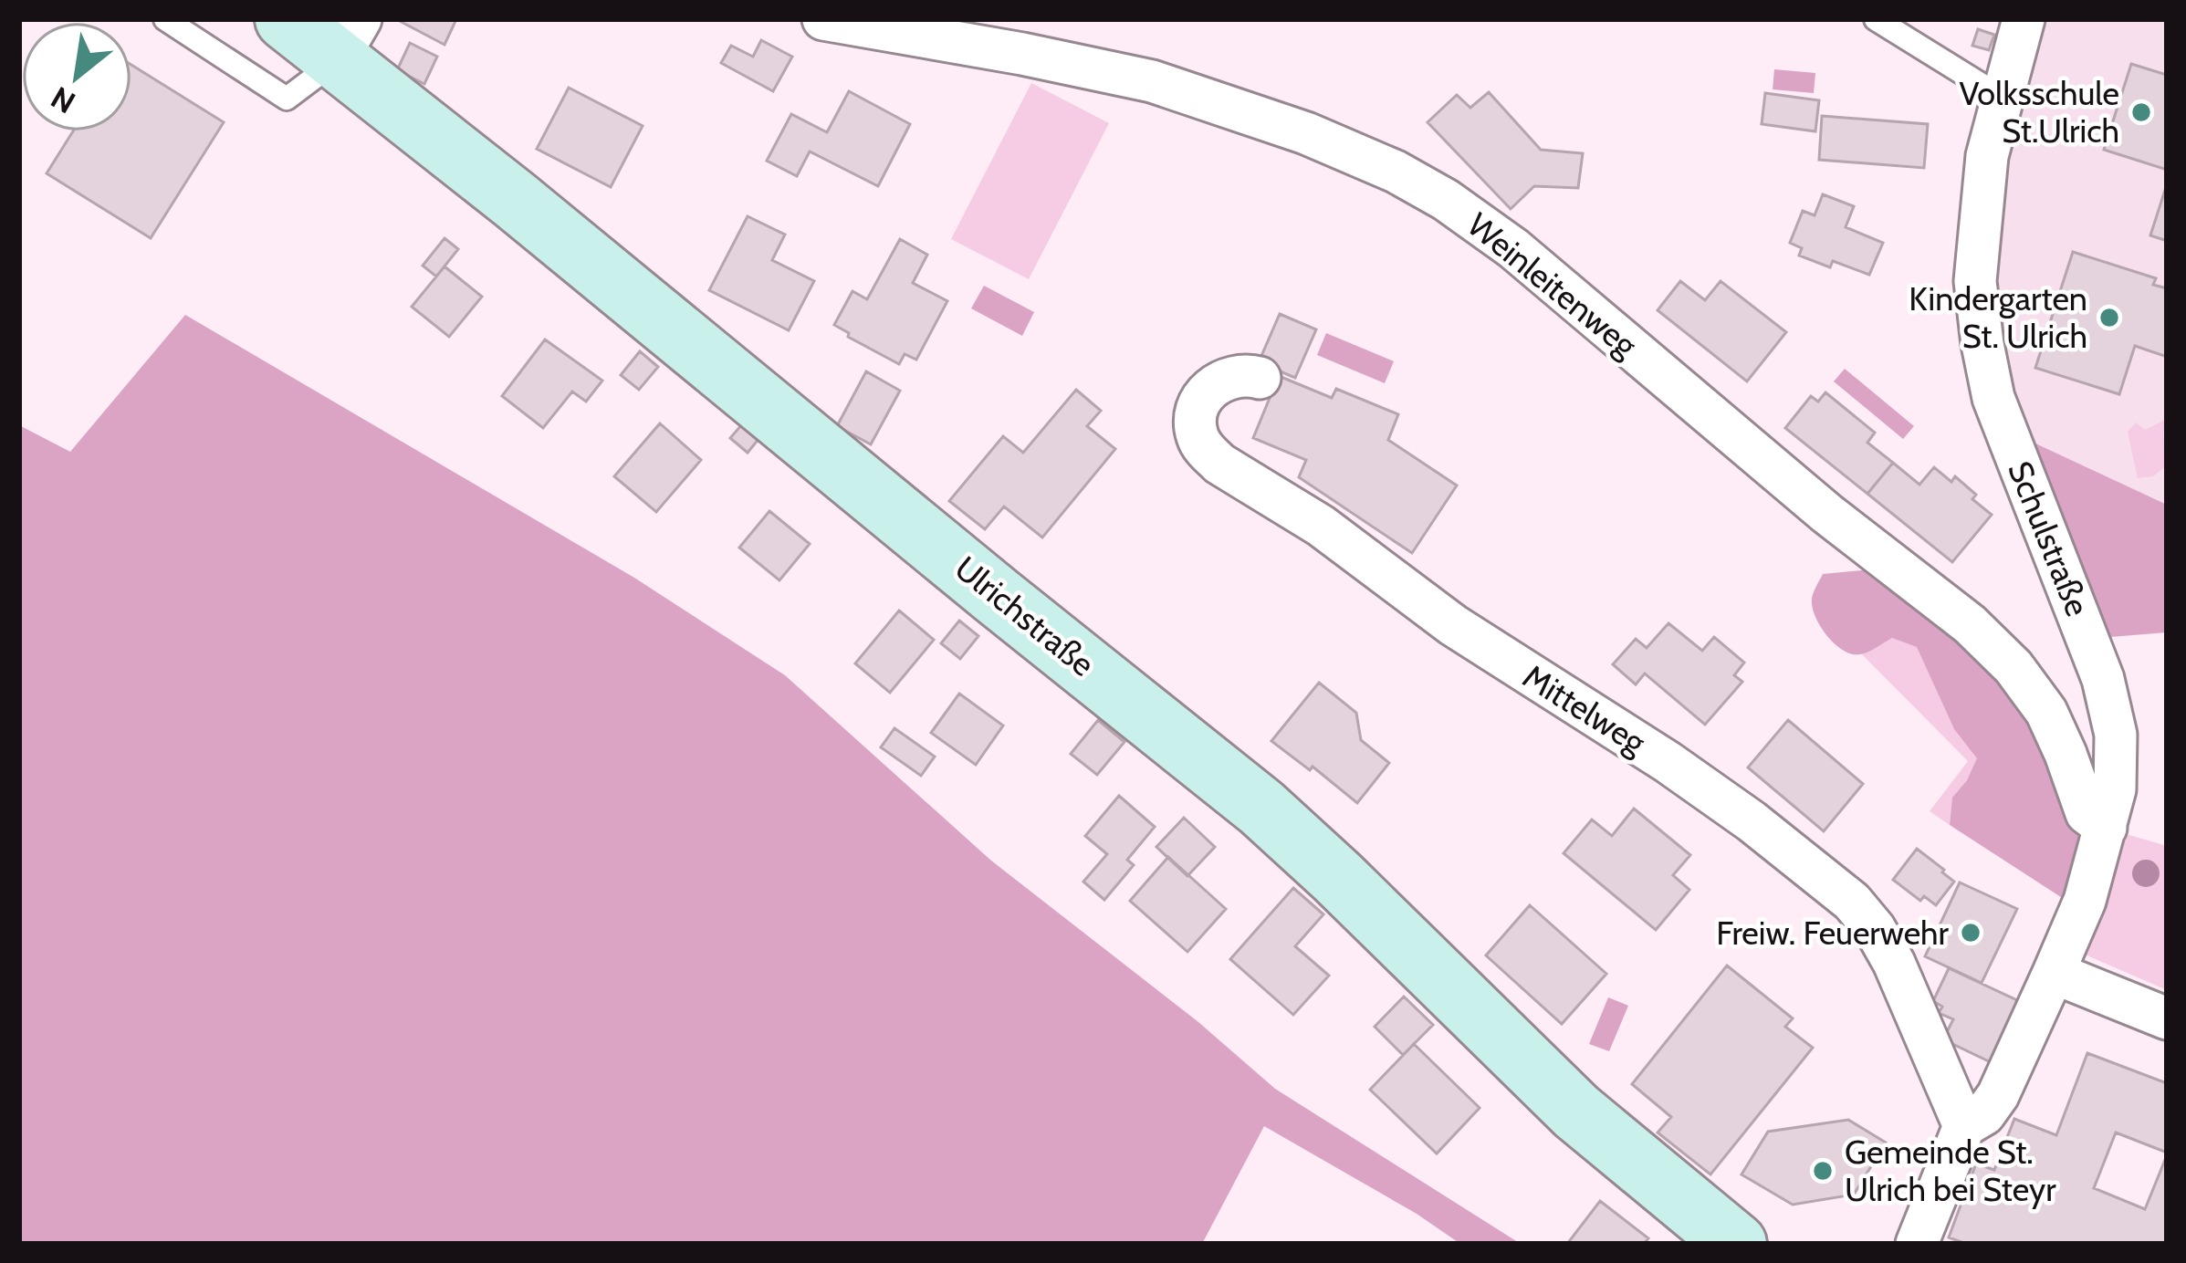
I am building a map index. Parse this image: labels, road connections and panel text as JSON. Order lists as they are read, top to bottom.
{
  "streets": {
    "street": [
      "Weinleitenweg",
      "Schulstraße",
      "Ulrichstraße",
      "Mittelweg"
    ]
  },
  "crossings": [
    ["Weinleitenweg", "Schulstraße"],
    ["Schulstraße", "Mittelweg"]
  ],
  "places": [
    "Volksschule St.Ulrich",
    "Kindergarten St. Ulrich",
    "Freiw. Feuerwehr",
    "Gemeinde St. Ulrich bei Steyr"
  ],
  "north": "bottom left"
}
